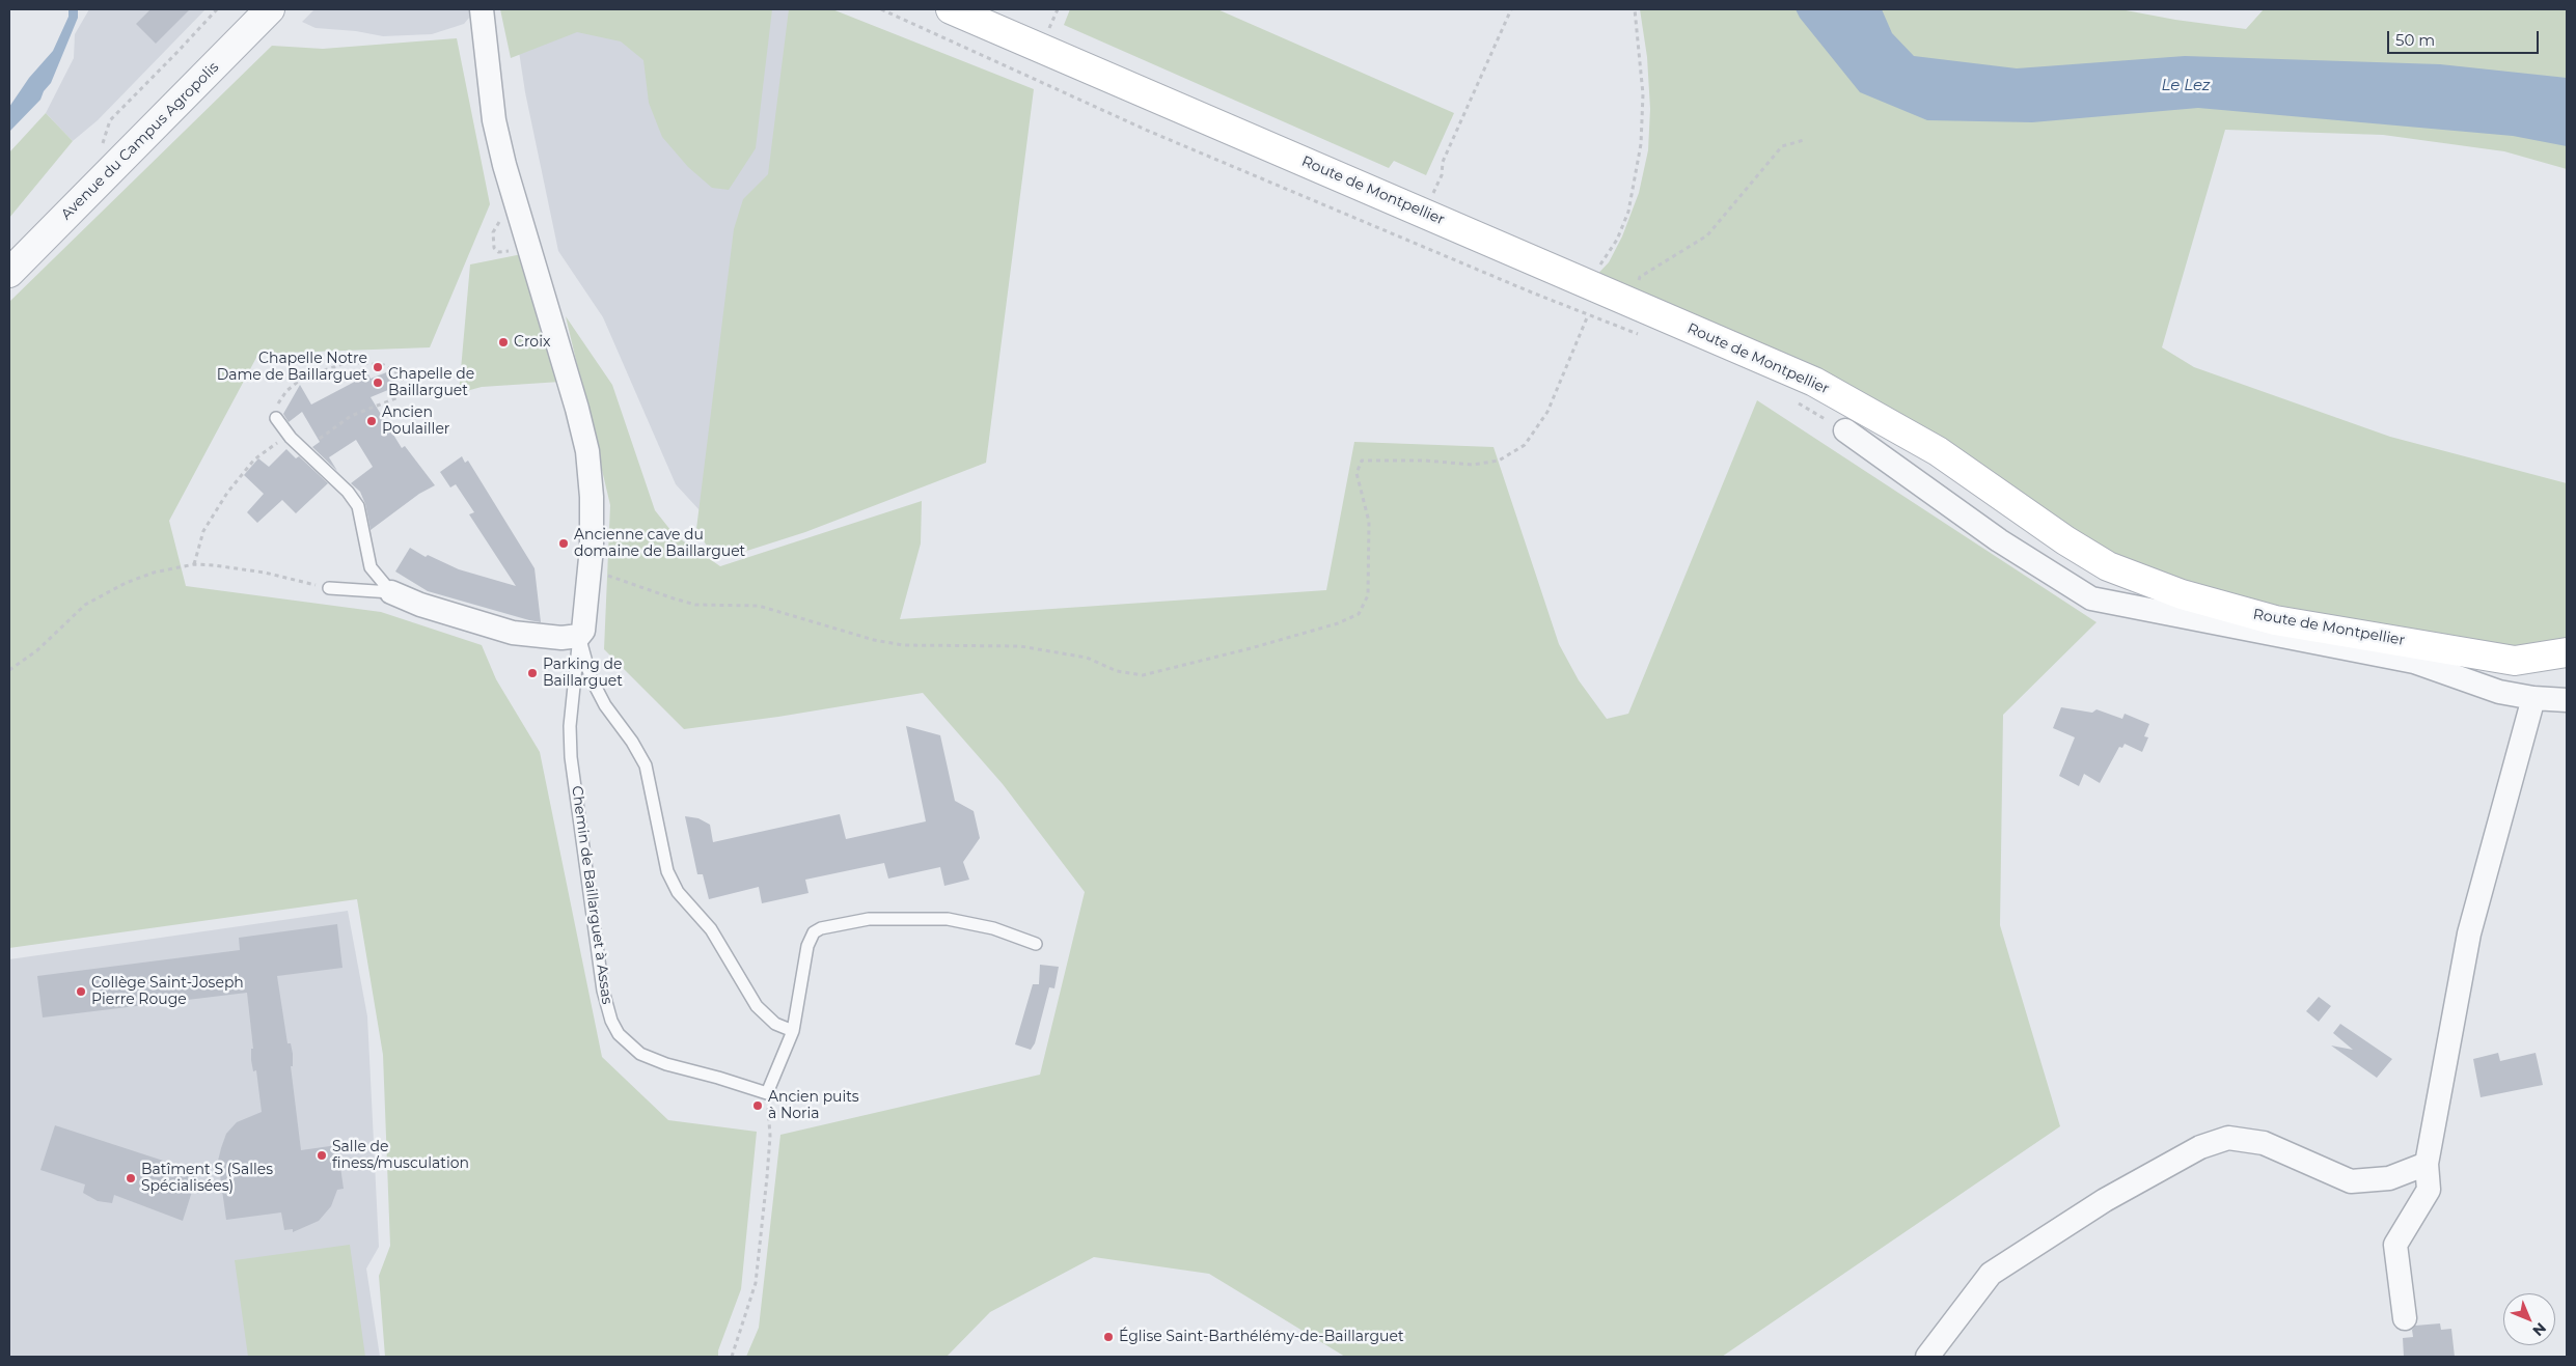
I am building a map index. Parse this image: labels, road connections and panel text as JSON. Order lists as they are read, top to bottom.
{
  "streets": {
    "main road": ["Route de Montpellier"],
    "street": ["Avenue du Campus Agropolis"],
    "lane": ["Chemin de Baillarguet à Assas"]
  },
  "water": ["Le Lez"],
  "places": [
    "Croix",
    "Chapelle Notre Dame de Baillarguet",
    "Chapelle de Baillarguet",
    "Ancien Poulailler",
    "Ancienne cave du domaine de Baillarguet",
    "Parking de Baillarguet",
    "Collège Saint-Joseph Pierre Rouge",
    "Ancien puits à Noria",
    "Salle de finess/musculation",
    "Batîment S (Salles Spécialisées)",
    "Église Saint-Barthélémy-de-Baillarguet"
  ],
  "scale_bar": "50 m",
  "north": "bottom right"
}
